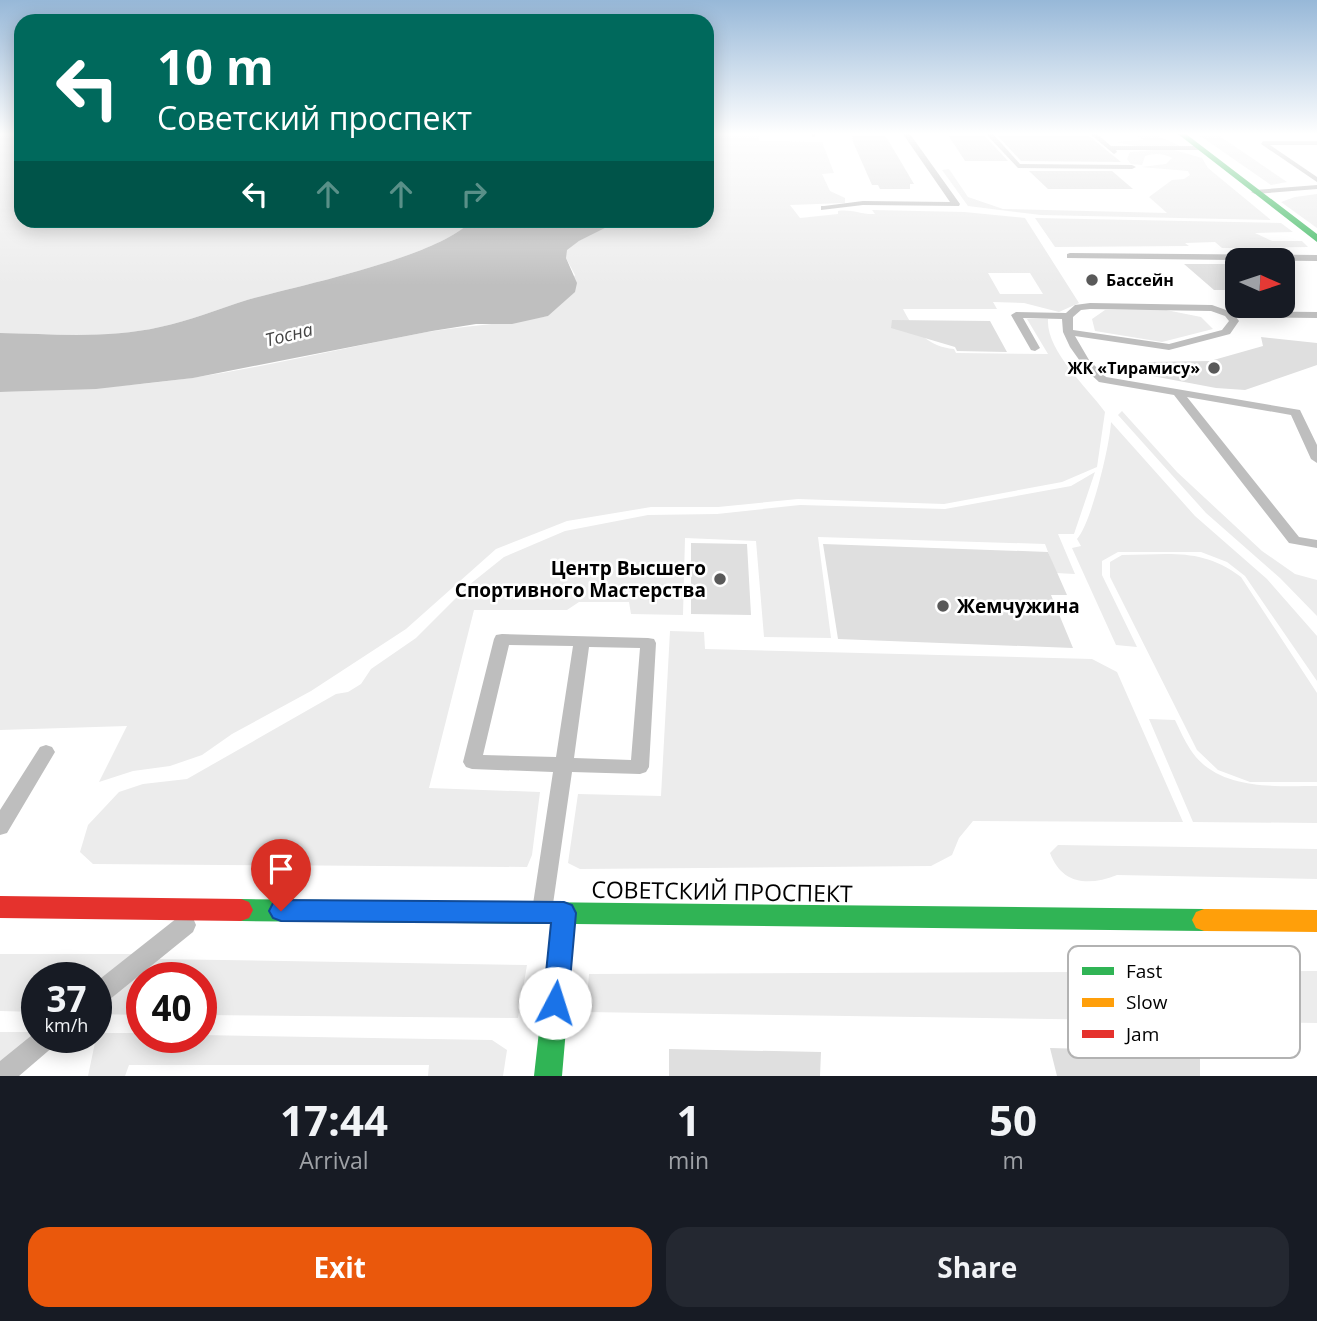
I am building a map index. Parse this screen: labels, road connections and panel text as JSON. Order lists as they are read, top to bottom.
{
  "streets": {
    "main road": ["СОВЕТСКИЙ ПРОСПЕКТ"]
  },
  "water": ["Тосна"],
  "places": [
    "Бассейн",
    "ЖК «Тирамису»",
    "Центр Высшего Спортивного Мастерства",
    "Жемчужина"
  ],
  "legend": ["Fast", "Slow", "Jam"],
  "north": "right",
  "page": {
    "turn": ["10 m", "Советский проспект"],
    "speed": "37 km/h",
    "limit": "40",
    "eta": [
      "17:44",
      "Arrival",
      "1",
      "min",
      "50",
      "m"
    ],
    "buttons": ["Exit", "Share"]
  }
}
